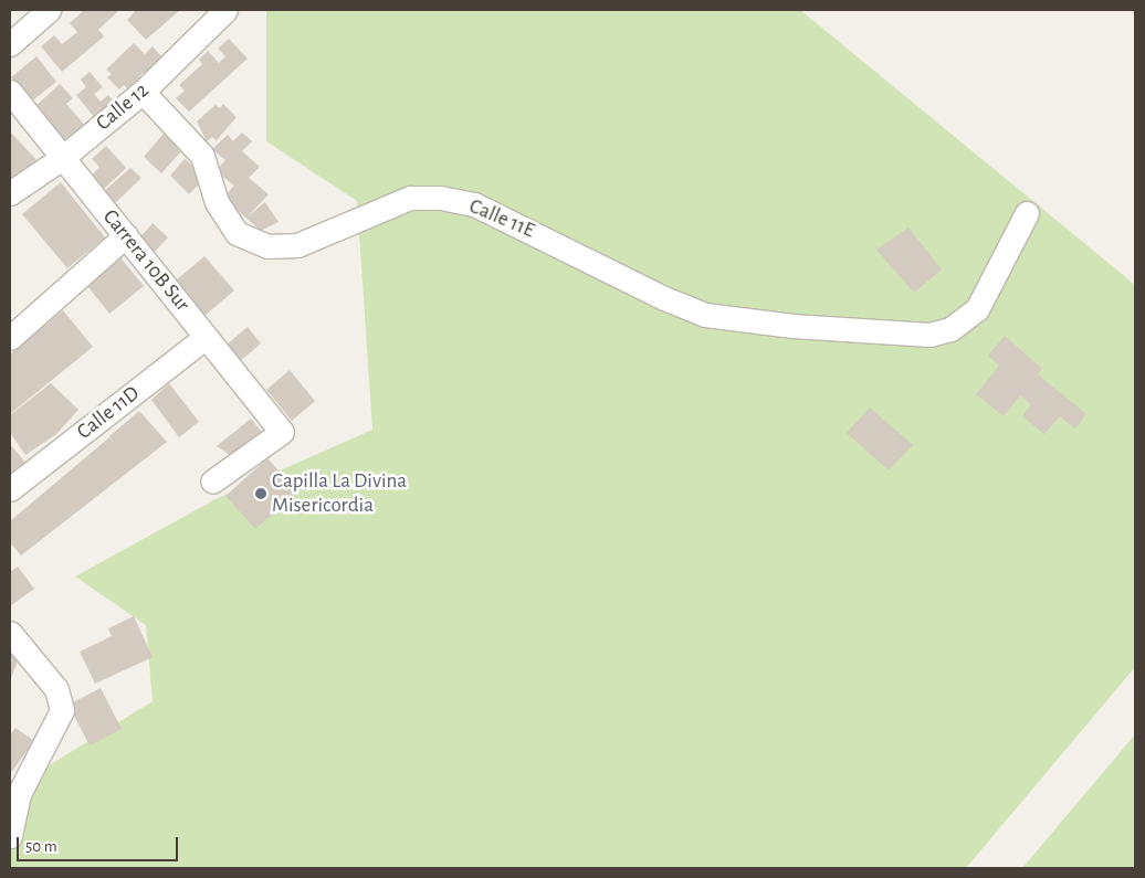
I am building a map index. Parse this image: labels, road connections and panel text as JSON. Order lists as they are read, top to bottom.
{
  "streets": {
    "street": [
      "Calle 12",
      "Calle 11E",
      "Carrera 10B Sur",
      "Calle 11D"
    ]
  },
  "crossings": [
    ["Calle 12", "Calle 11E"],
    ["Calle 12", "Carrera 10B Sur"],
    ["Carrera 10B Sur", "Calle 11D"]
  ],
  "places": ["Capilla La Divina Misericordia"],
  "scale_bar": "50 m"
}
